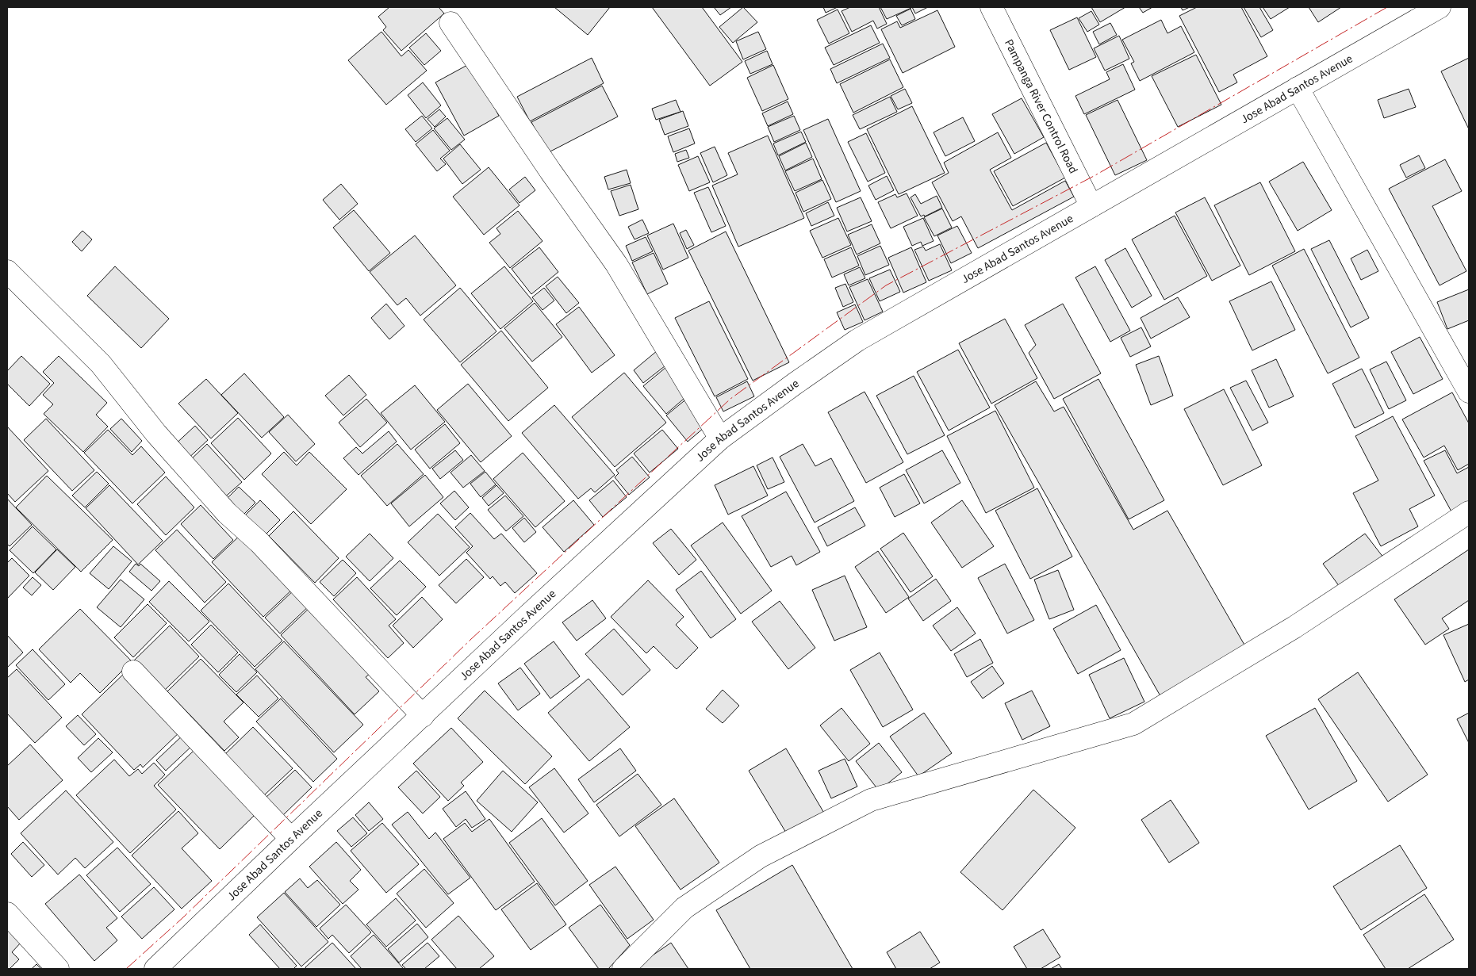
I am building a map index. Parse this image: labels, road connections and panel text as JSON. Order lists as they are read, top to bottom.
{
  "streets": {
    "main road": ["Jose Abad Santos Avenue", "Pampanga River Control Road"]
  },
  "crossings": [
    ["Jose Abad Santos Avenue", "Pampanga River Control Road"]
  ]
}
